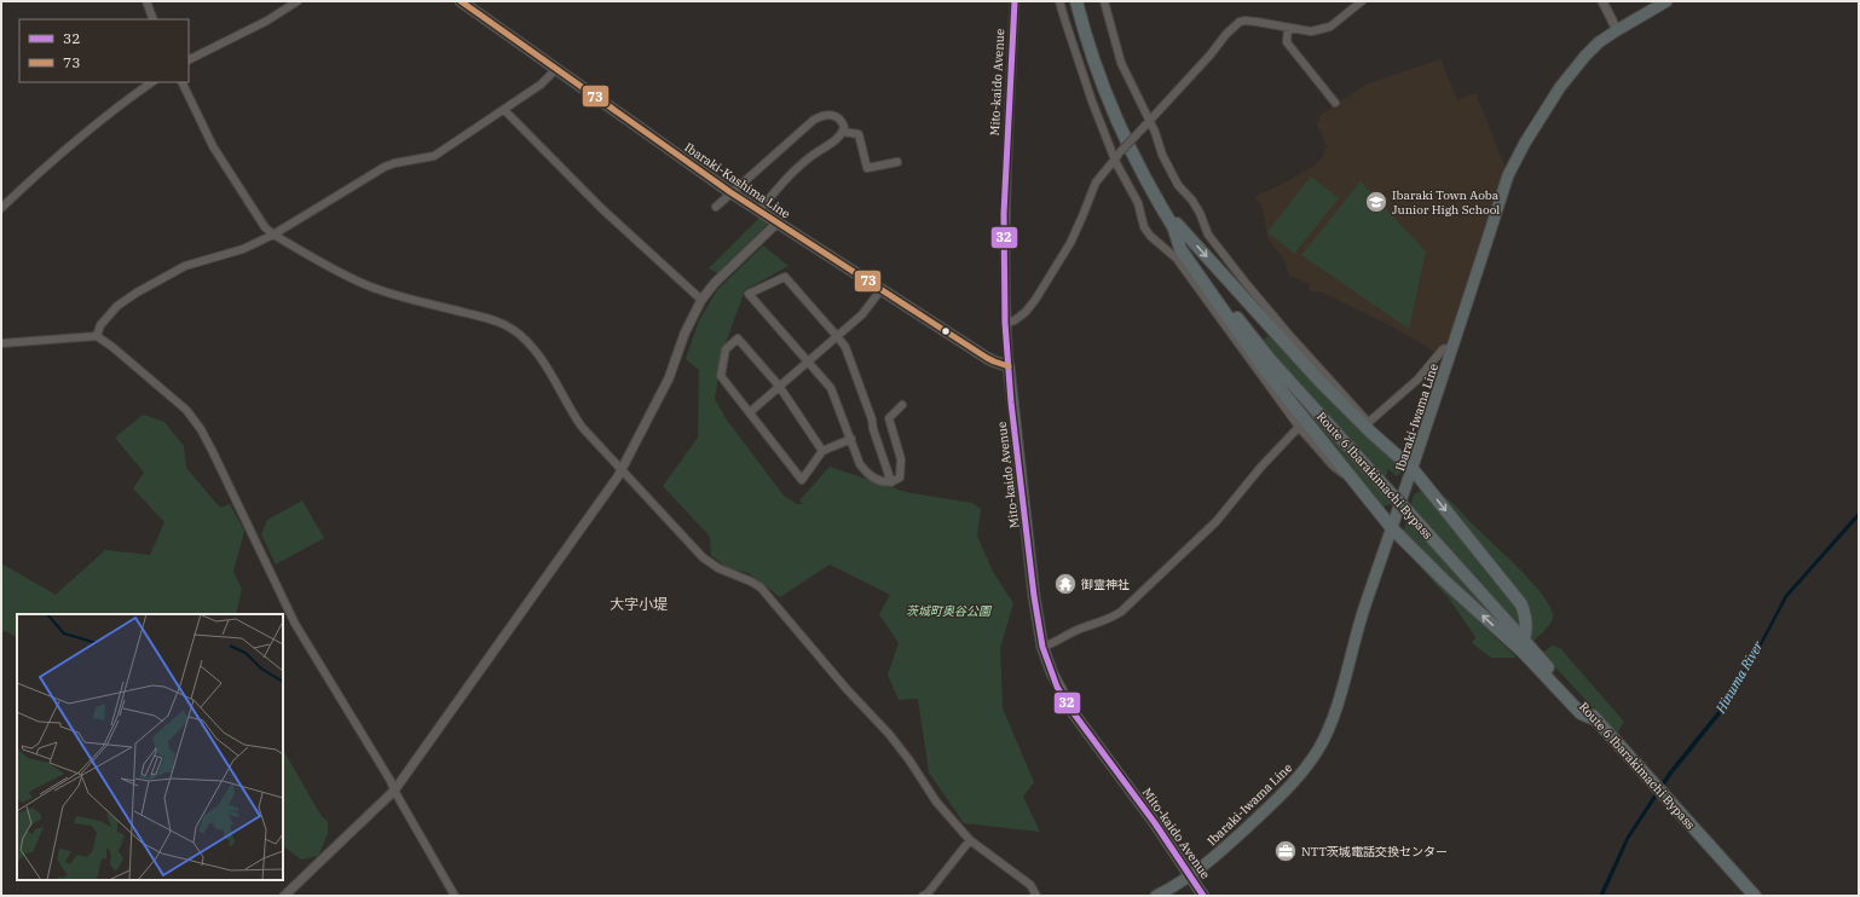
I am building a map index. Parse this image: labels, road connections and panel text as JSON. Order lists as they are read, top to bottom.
{
  "streets": {
    "highway": ["Route 6 Ibarakimachi Bypass"],
    "main road": ["Mito-kaido Avenue", "Ibaraki-Kashima Line", "Ibaraki-Iwama Line"]
  },
  "crossings": [
    ["Mito-kaido Avenue", "Ibaraki-Kashima Line"],
    ["Mito-kaido Avenue", "Ibaraki-Iwama Line"]
  ],
  "districts": ["大字小堤"],
  "water": ["Hinuma River"],
  "parks": ["茨城町奥谷公園"],
  "places": {
    "school or university": ["Ibaraki Town Aoba Junior High School"],
    "temple": ["御霊神社"],
    "office": ["NTT茨城電話交換センター"]
  },
  "lines": ["transit line 32", "transit line 73"],
  "legend": ["32", "73"]
}
